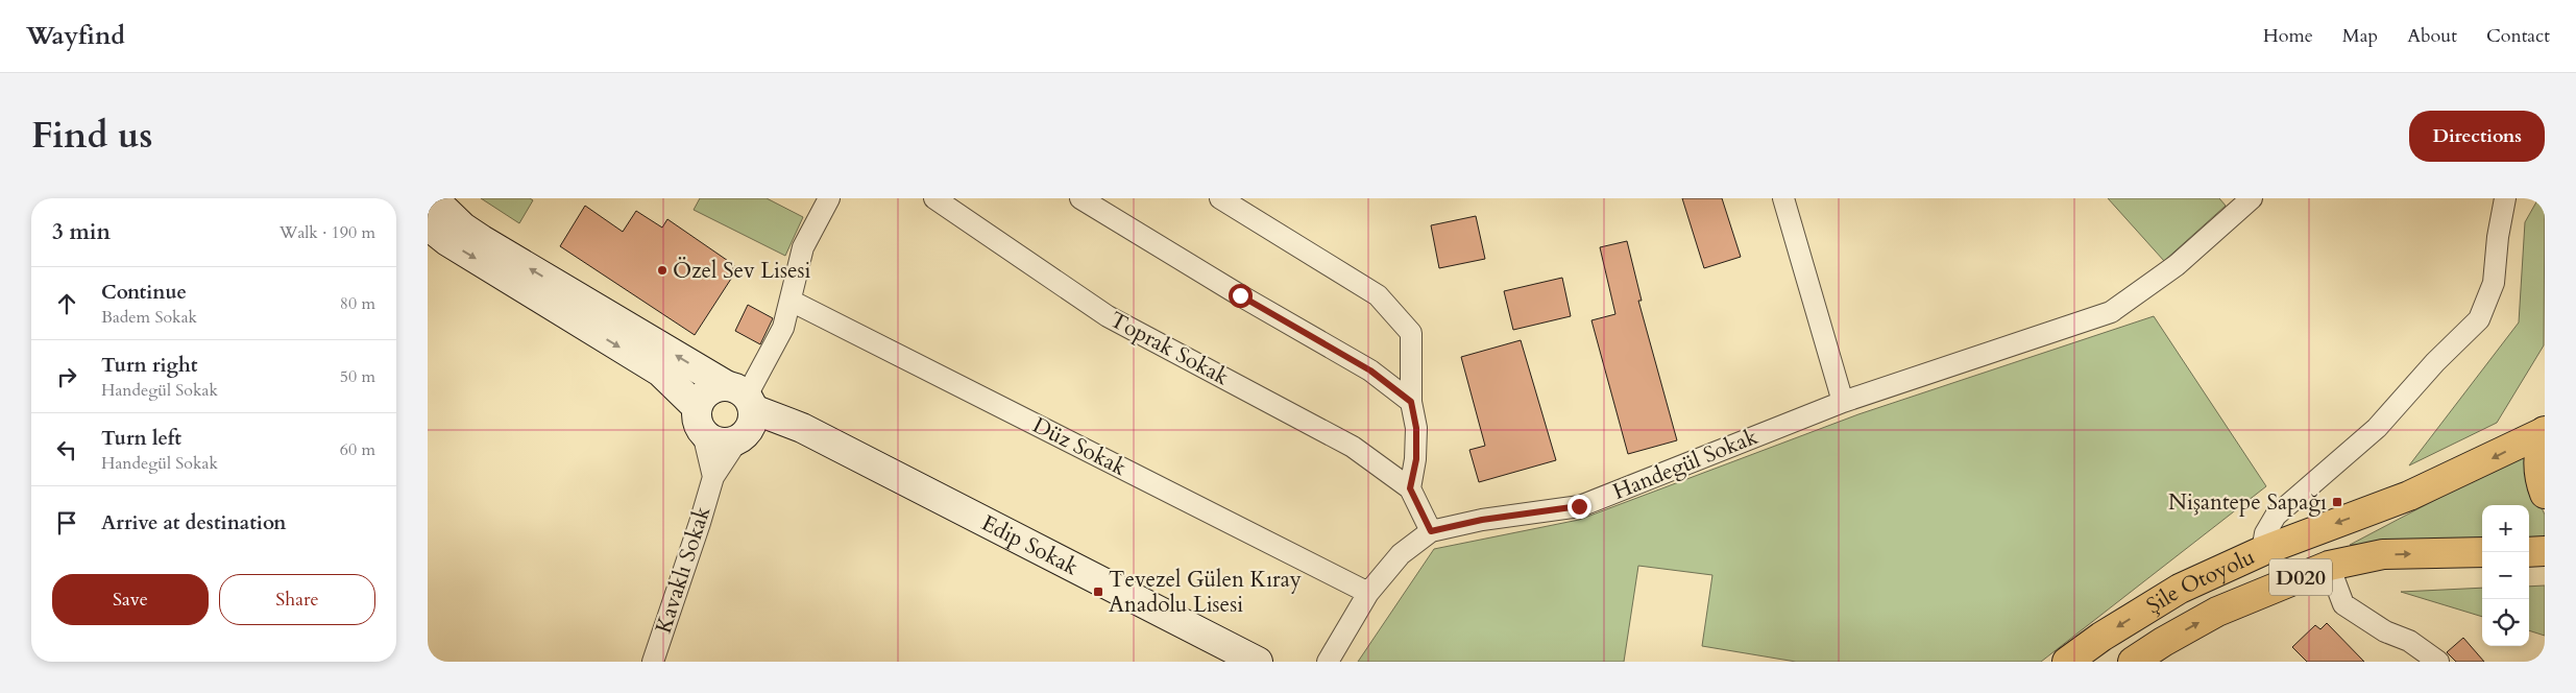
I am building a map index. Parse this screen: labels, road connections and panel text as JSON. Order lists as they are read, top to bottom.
{
  "streets": {
    "highway": ["D020", "Şile Otoyolu"],
    "main road": ["Edip Sokak"],
    "street": [
      "Toprak Sokak",
      "Düz Sokak",
      "Handegül Sokak",
      "Kavaklı Sokak"
    ]
  },
  "crossings": [
    ["Düz Sokak", "Handegül Sokak"]
  ],
  "places": {
    "other": ["Özel Sev Lisesi"],
    "transit": ["Nişantepe Sapağı", "Tevezel Gülen Kıray Anadolu Lisesi"]
  },
  "page": {
    "header": "Wayfind",
    "nav": [
      "Home",
      "Map",
      "About",
      "Contact"
    ],
    "title": "Find us",
    "buttons": [
      "Directions",
      ["Save", "Share"]
    ],
    "heading": ["3 min", "Walk · 190 m"],
    "list": [
      ["Continue", "Badem Sokak", "80 m"],
      ["Turn right", "Handegül Sokak", "50 m"],
      ["Turn left", "Handegül Sokak", "60 m"],
      "Arrive at destination"
    ],
    "map_buttons": ["+", "−"]
  }
}
